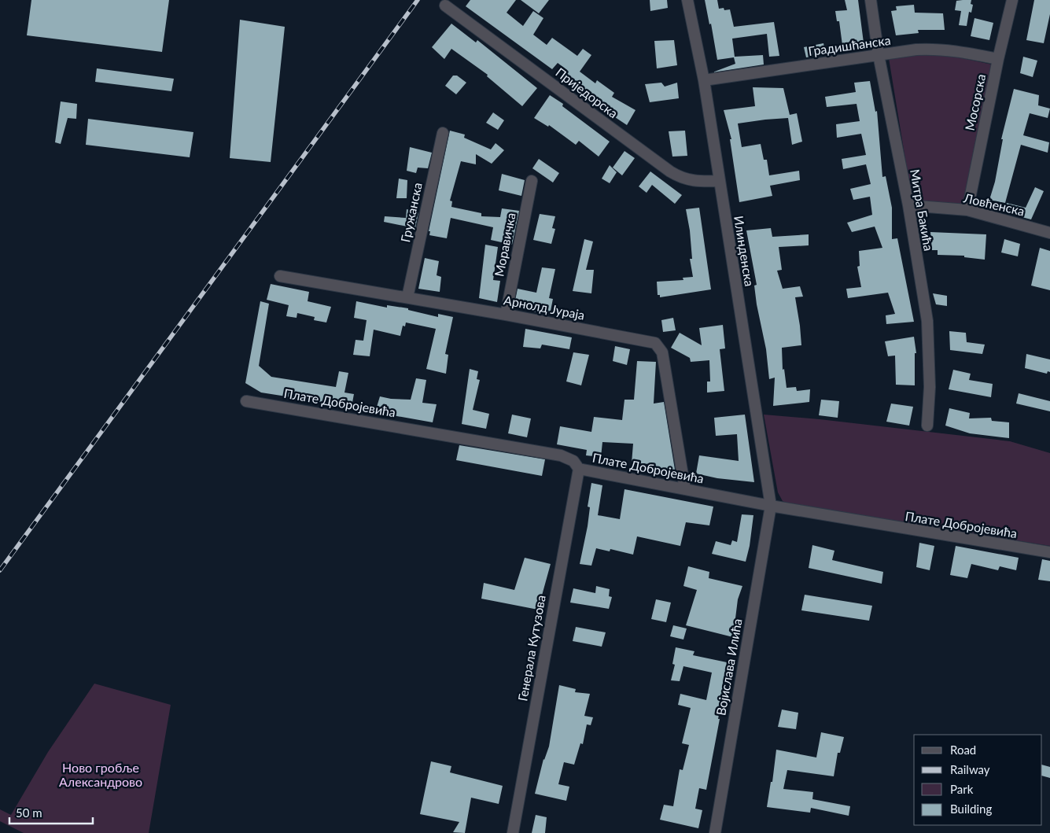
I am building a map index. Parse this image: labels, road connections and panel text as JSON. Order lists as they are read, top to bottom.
{
  "streets": {
    "street": [
      "Градишћанска",
      "Приједорска",
      "Мосорска",
      "Ловћенска",
      "Митра Бакића",
      "Гружанска",
      "Моравичка",
      "Илинденска",
      "Арнолд Јураја",
      "Плате Добројевића",
      "Генерала Кутузова",
      "Војислава Илића"
    ]
  },
  "crossings": [
    ["Градишћанска", "Мосорска"],
    ["Градишћанска", "Митра Бакића"],
    ["Градишћанска", "Илинденска"],
    ["Приједорска", "Илинденска"],
    ["Мосорска", "Ловћенска"],
    ["Ловћенска", "Митра Бакића"],
    ["Гружанска", "Арнолд Јураја"],
    ["Моравичка", "Арнолд Јураја"],
    ["Илинденска", "Плате Добројевића"],
    ["Илинденска", "Војислава Илића"],
    ["Арнолд Јураја", "Плате Добројевића"],
    ["Плате Добројевића", "Генерала Кутузова"],
    ["Плате Добројевића", "Војислава Илића"]
  ],
  "parks": ["Ново гробље Александрово"],
  "legend": [
    "Road",
    "Railway",
    "Park",
    "Building"
  ],
  "scale_bar": "50 m"
}
